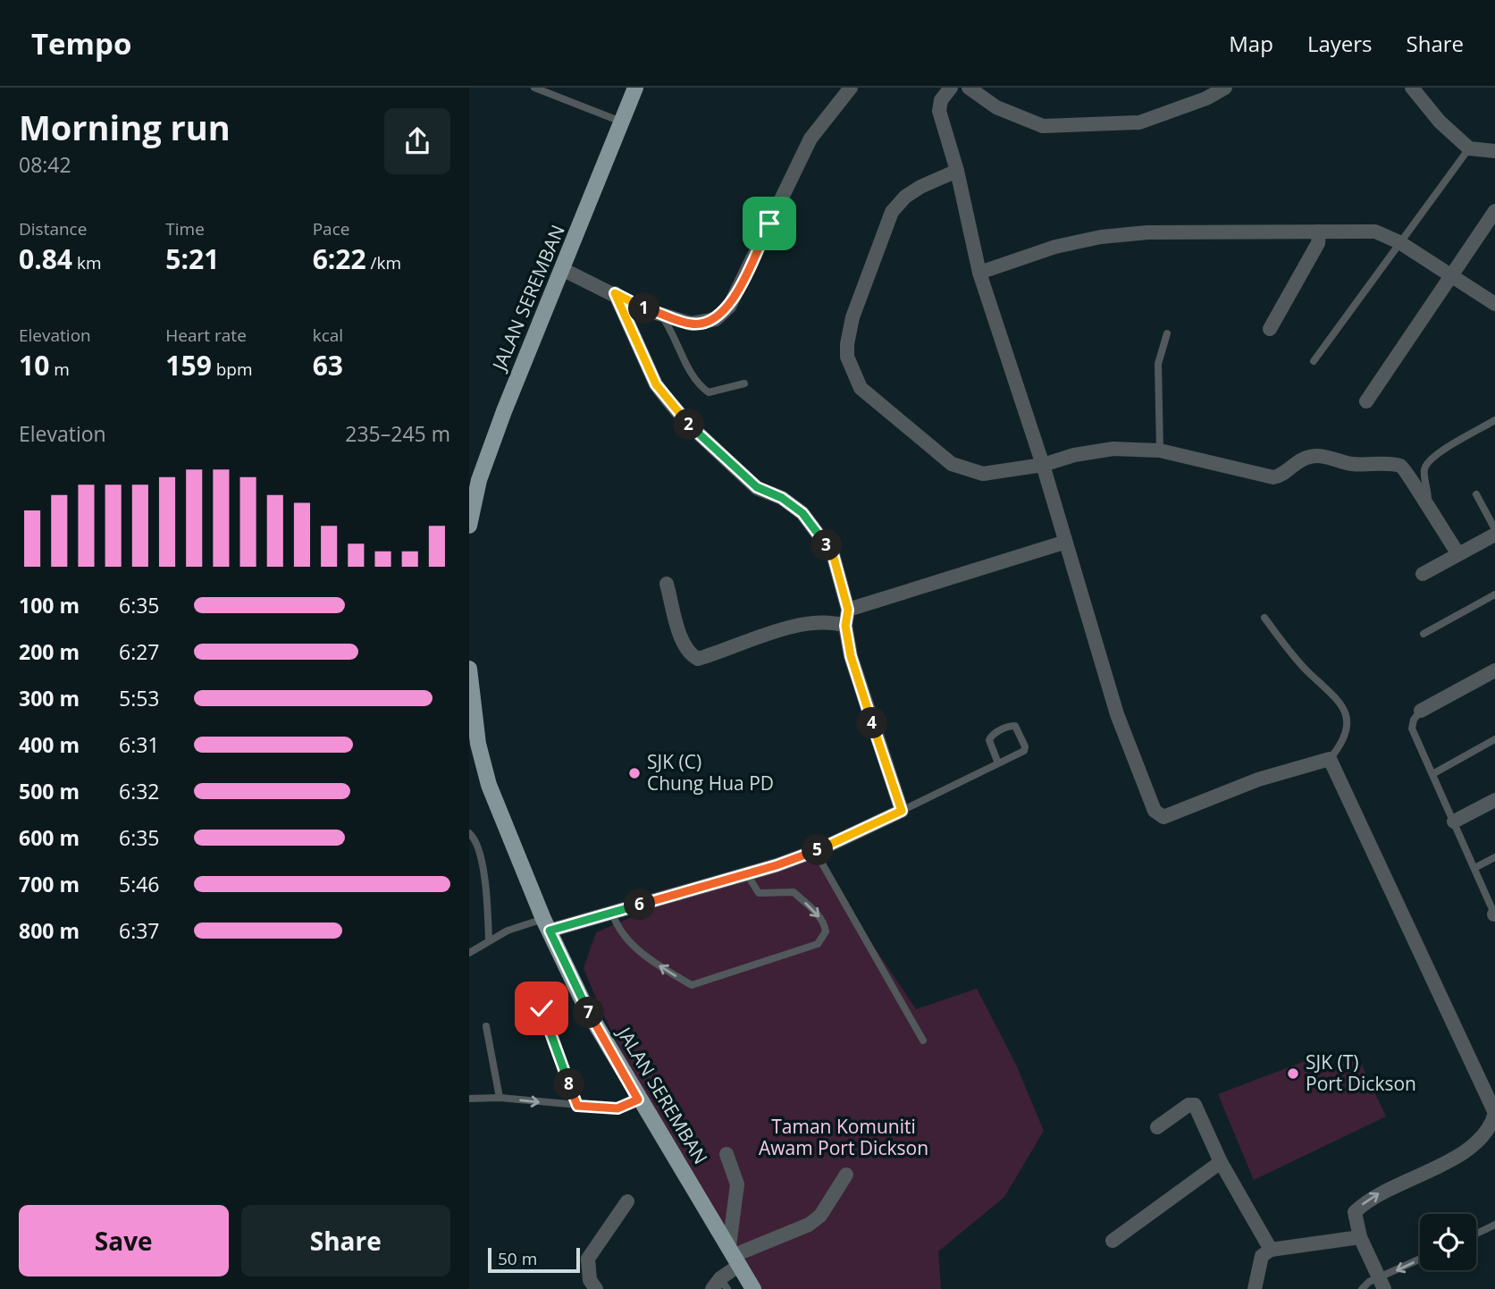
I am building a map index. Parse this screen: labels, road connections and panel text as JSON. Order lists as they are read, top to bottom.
{
  "streets": {
    "main road": ["JALAN SEREMBAN"]
  },
  "parks": ["Taman Komuniti Awam Port Dickson"],
  "places": ["SJK (C) Chung Hua PD", "SJK (T) Port Dickson"],
  "scale_bar": "50 m",
  "page": {
    "header": "Tempo",
    "nav": ["Map", "Layers", "Share"],
    "heading": ["Morning run", "08:42"],
    "stats": [
      ["Distance", "0.84 km"],
      ["Time", "5:21"],
      ["Pace", "6:22 /km"],
      ["Elevation", "10 m"],
      ["Heart rate", "159 bpm"],
      ["kcal", "63"]
    ],
    "pins": [
      "1",
      "2",
      "3",
      "4",
      "5",
      "6",
      "7",
      "8"
    ],
    "chart": ["Elevation", "235–245 m"],
    "list": [
      {
        "name": "100 m",
        "note": "6:35"
      },
      {
        "name": "200 m",
        "note": "6:27"
      },
      {
        "name": "300 m",
        "note": "5:53"
      },
      {
        "name": "400 m",
        "note": "6:31"
      },
      {
        "name": "500 m",
        "note": "6:32"
      },
      {
        "name": "600 m",
        "note": "6:35"
      },
      {
        "name": "700 m",
        "note": "5:46"
      },
      {
        "name": "800 m",
        "note": "6:37"
      }
    ],
    "buttons": ["Save", "Share"],
    "scale": "50 m"
  }
}
